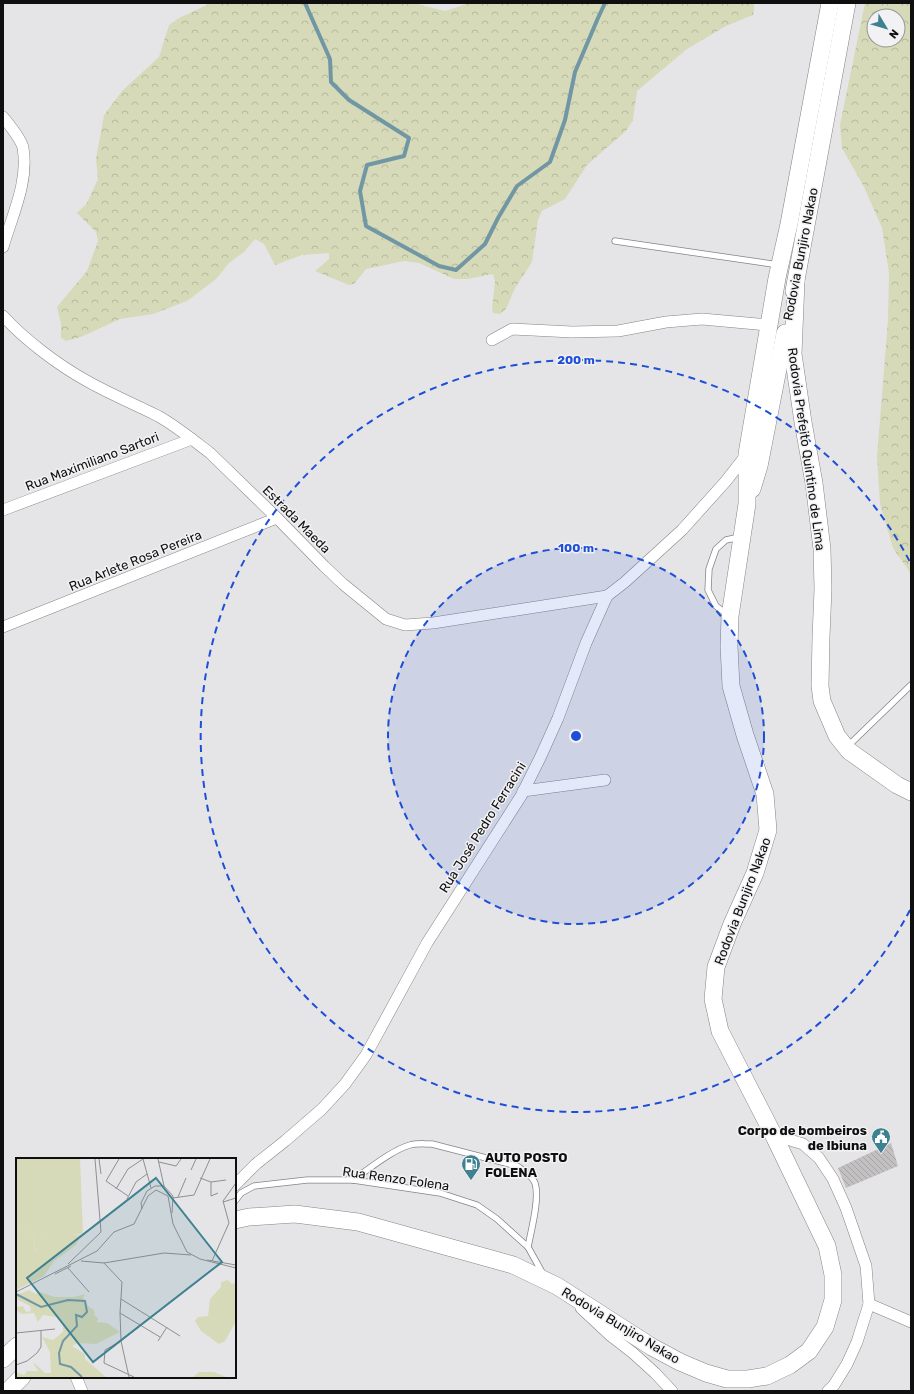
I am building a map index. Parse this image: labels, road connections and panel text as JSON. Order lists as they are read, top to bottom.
{
  "streets": {
    "main road": ["Rodovia Bunjiro Nakao", "Rodovia Prefeito Quintino de Lima"],
    "street": [
      "Rua Maximiliano Sartori",
      "Estrada Maeda",
      "Rua Arlete Rosa Pereira",
      "Rua José Pedro Ferracini"
    ],
    "lane": ["Rua Renzo Folena"]
  },
  "crossings": [
    ["Rodovia Bunjiro Nakao", "Rodovia Prefeito Quintino de Lima"],
    ["Rodovia Bunjiro Nakao", "Rua José Pedro Ferracini"],
    ["Rodovia Bunjiro Nakao", "Rua Renzo Folena"],
    ["Rua Maximiliano Sartori", "Estrada Maeda"],
    ["Estrada Maeda", "Rua Arlete Rosa Pereira"],
    ["Estrada Maeda", "Rua José Pedro Ferracini"]
  ],
  "places": {
    "public building": ["Corpo de bombeiros de Ibiuna"],
    "fuel station": ["AUTO POSTO FOLENA"]
  },
  "north": "bottom right",
  "rings": ["200 m", "100 m"]
}
